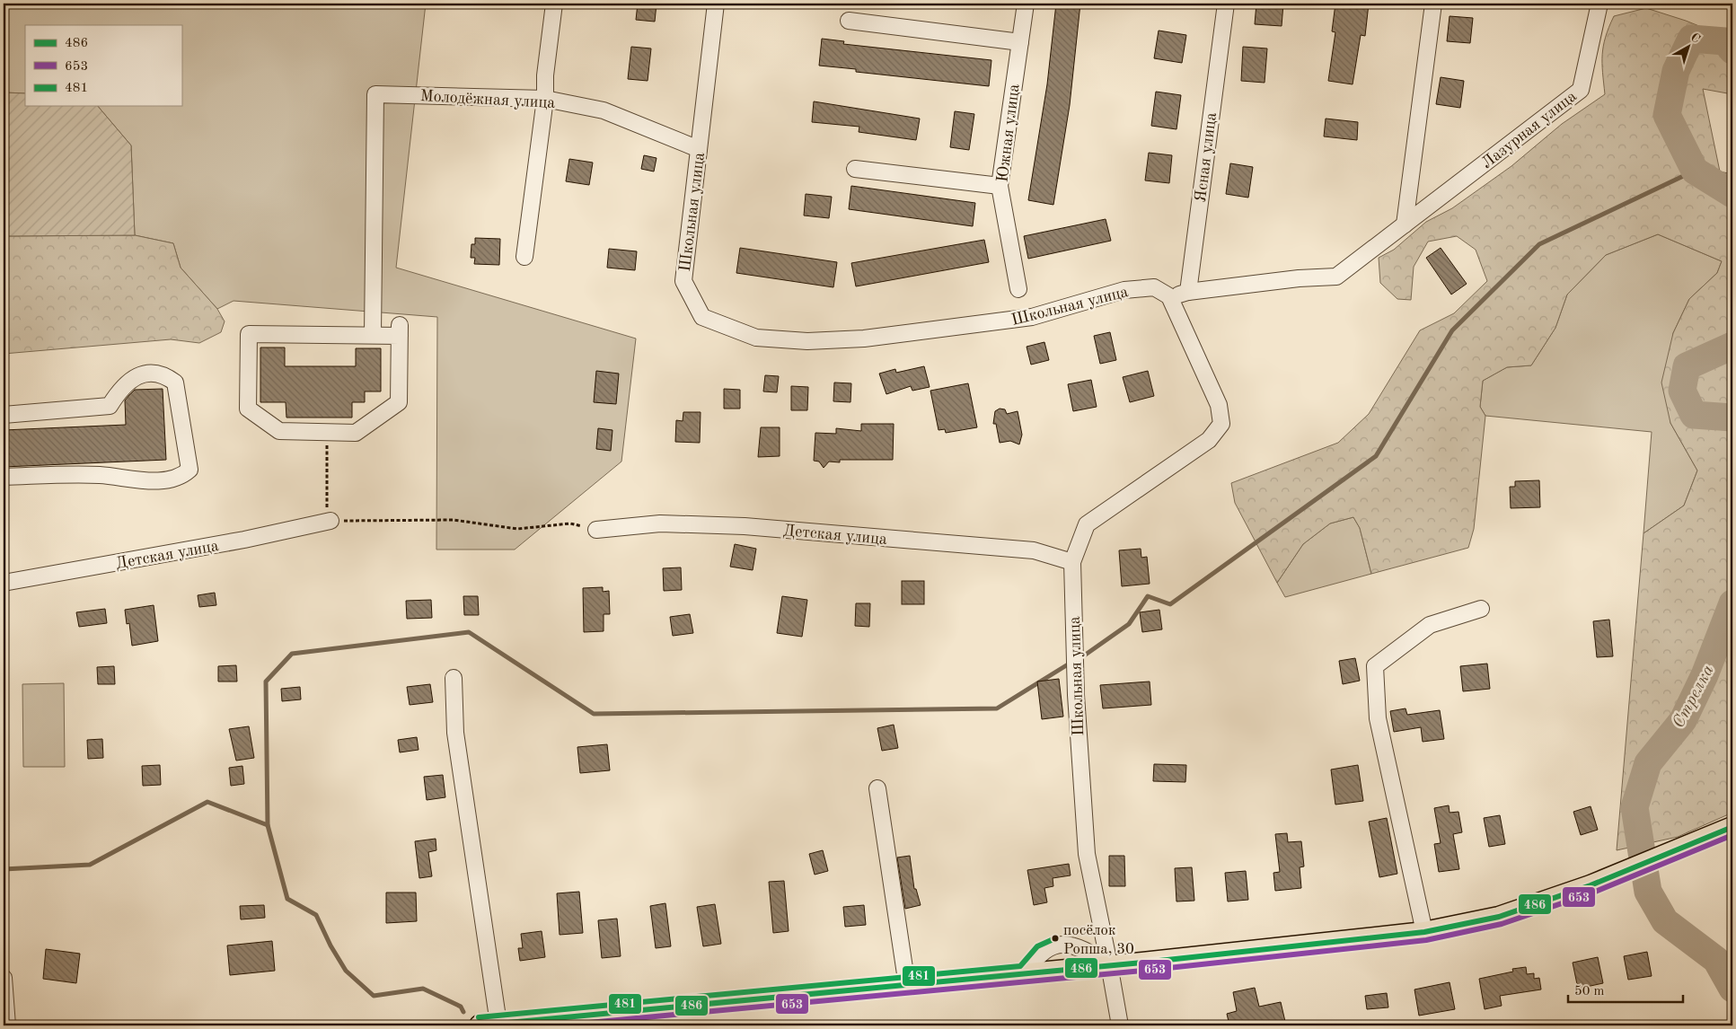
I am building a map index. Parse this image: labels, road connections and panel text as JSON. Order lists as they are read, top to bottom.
{
  "streets": {
    "street": [
      "Молодёжная улица",
      "Лазурная улица",
      "Южная улица",
      "Ясная улица",
      "Школьная улица",
      "Детская улица"
    ]
  },
  "crossings": [
    ["Молодёжная улица", "Школьная улица"],
    ["Лазурная улица", "Ясная улица"],
    ["Школьная улица", "Детская улица"]
  ],
  "water": ["Стрелка"],
  "places": ["посёлок Ропша, 30"],
  "lines": ["transit line 486", "transit line 653", "transit line 481"],
  "legend": ["486", "653", "481"],
  "scale_bar": "50 m",
  "north": "top right"
}
